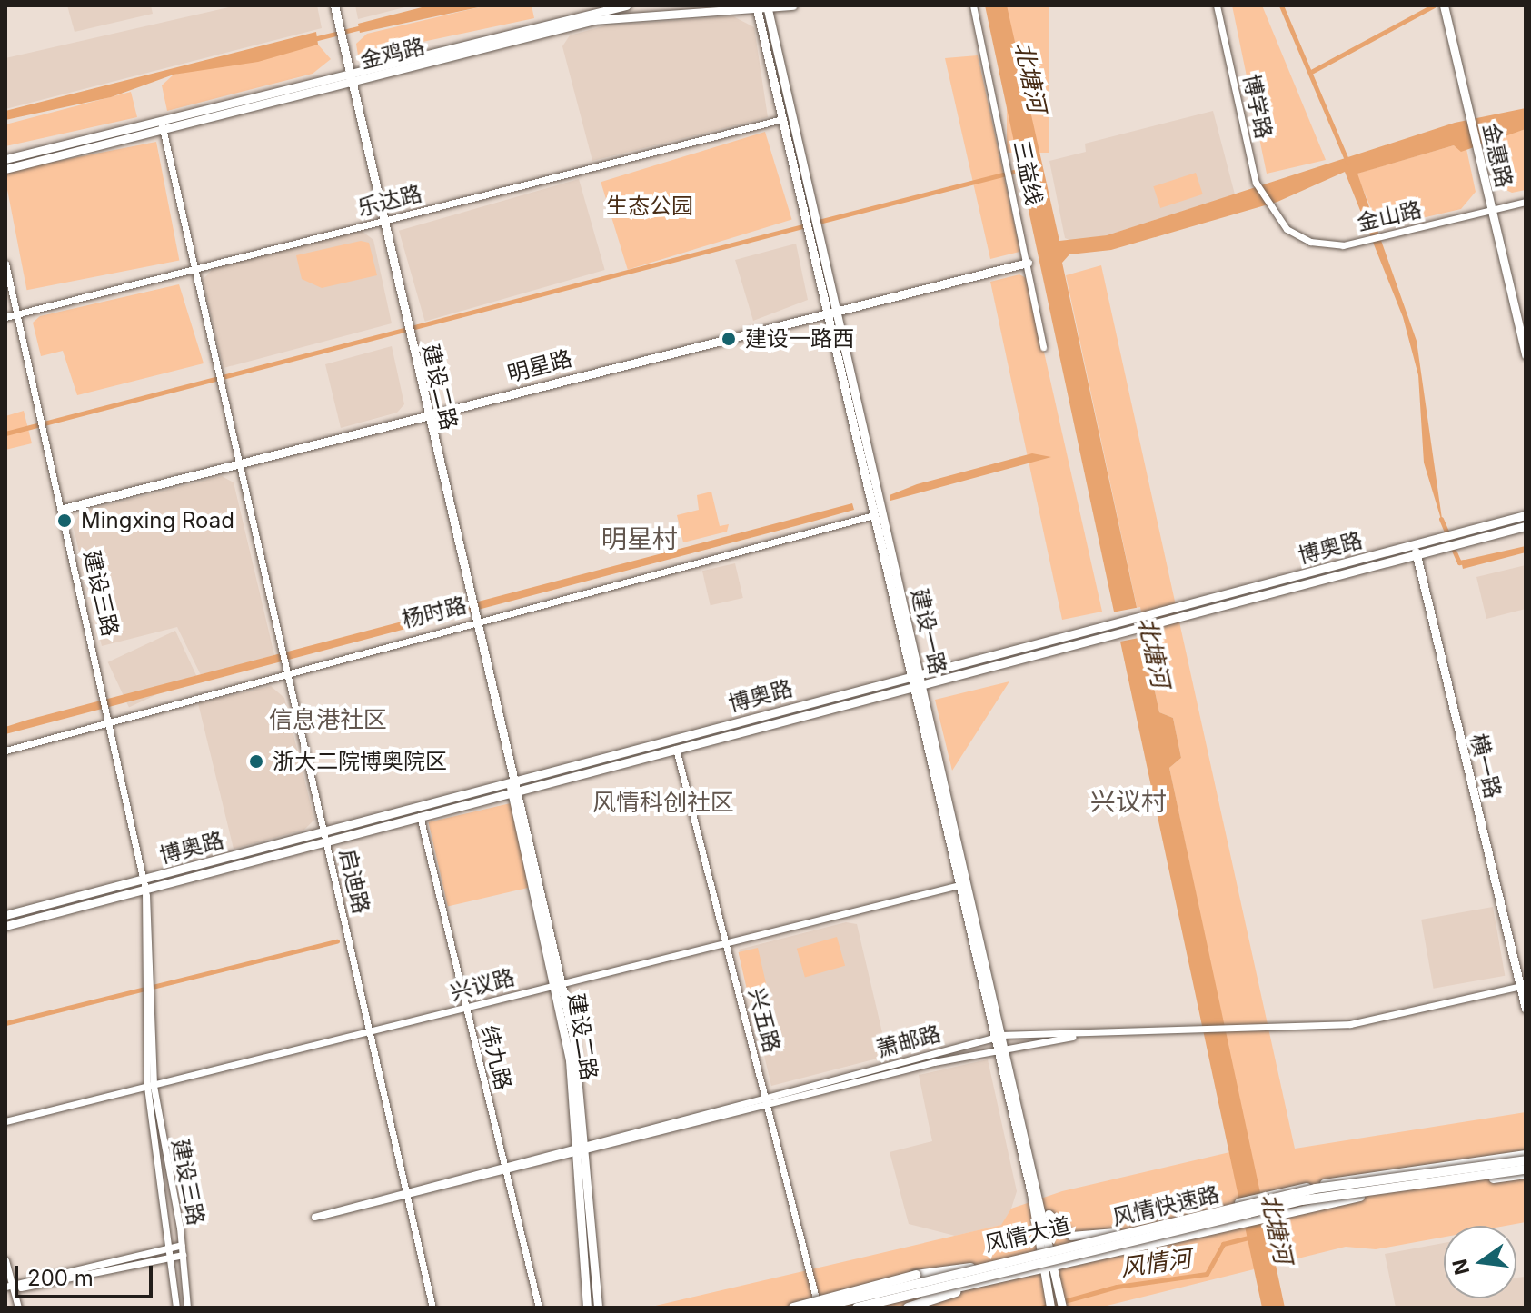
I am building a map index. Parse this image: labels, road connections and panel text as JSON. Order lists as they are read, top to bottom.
{
  "streets": {
    "highway": ["风情快速路"],
    "main road": [
      "金鸡路",
      "金惠路",
      "明星路",
      "建设二路",
      "博奥路",
      "建设一路",
      "横一路",
      "风情大道"
    ],
    "street": [
      "博学路",
      "三益线",
      "乐达路",
      "金山路",
      "建设三路",
      "杨时路",
      "启迪路",
      "兴议路",
      "兴五路",
      "萧邮路",
      "纬九路"
    ]
  },
  "crossings": [
    ["金鸡路", "建设二路"],
    ["金鸡路", "建设一路"],
    ["金鸡路", "启迪路"],
    ["博学路", "金山路"],
    ["金惠路", "金山路"],
    ["三益线", "明星路"],
    ["乐达路", "建设二路"],
    ["乐达路", "建设三路"],
    ["乐达路", "建设一路"],
    ["乐达路", "启迪路"],
    ["明星路", "建设二路"],
    ["明星路", "建设三路"],
    ["明星路", "建设一路"],
    ["明星路", "启迪路"],
    ["建设二路", "博奥路"],
    ["建设二路", "杨时路"],
    ["建设二路", "兴议路"],
    ["博奥路", "建设三路"],
    ["博奥路", "建设一路"],
    ["博奥路", "横一路"],
    ["博奥路", "启迪路"],
    ["博奥路", "兴五路"],
    ["博奥路", "纬九路"],
    ["建设三路", "杨时路"],
    ["建设三路", "兴议路"],
    ["杨时路", "建设一路"],
    ["杨时路", "启迪路"],
    ["建设一路", "兴议路"],
    ["建设一路", "萧邮路"],
    ["建设一路", "风情大道"],
    ["横一路", "萧邮路"],
    ["启迪路", "兴议路"],
    ["兴议路", "兴五路"],
    ["兴议路", "纬九路"],
    ["兴五路", "萧邮路"],
    ["兴五路", "风情快速路"],
    ["兴五路", "风情大道"],
    ["风情快速路", "风情大道"]
  ],
  "districts": [
    "明星村",
    "信息港社区",
    "兴议村",
    "风情科创社区"
  ],
  "water": ["北塘河", "风情河"],
  "parks": ["生态公园"],
  "places": ["建设一路西", "Mingxing Road", "浙大二院博奥院区"],
  "scale_bar": "200 m",
  "north": "left"
}
